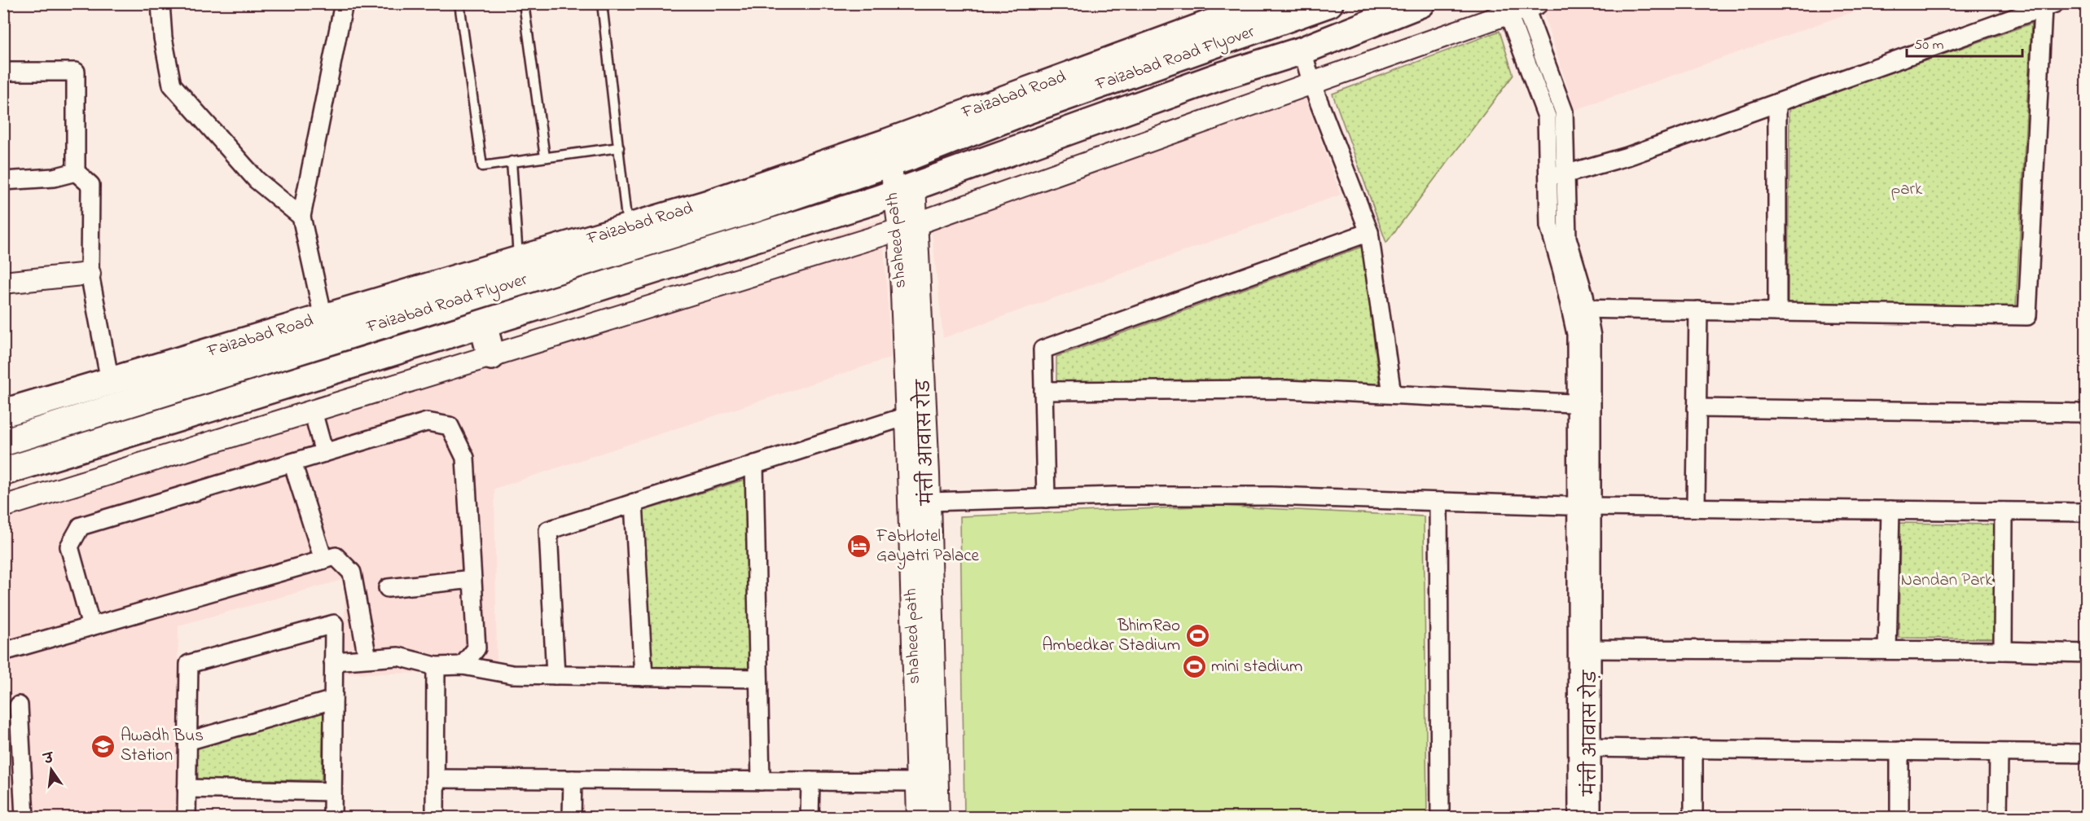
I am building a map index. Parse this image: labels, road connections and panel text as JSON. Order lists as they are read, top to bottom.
{
  "streets": {
    "highway": ["Faizabad Road Flyover", "Faizabad Road", "मंत्ती आवास रोड"],
    "street": ["shaheed path", "मंत्ती आवास रोड़"]
  },
  "crossings": [
    ["Faizabad Road Flyover", "मंत्ती आवास रोड"],
    ["shaheed path", "मंत्ती आवास रोड"]
  ],
  "parks": ["park", "Nandan Park"],
  "places": {
    "hotel": ["FabHotel Gayatri Palace"],
    "sports": ["BhimRao Ambedkar Stadium", "mini stadium"],
    "school or university": ["Awadh Bus Station"]
  },
  "scale_bar": "50 m",
  "north": "top"
}
